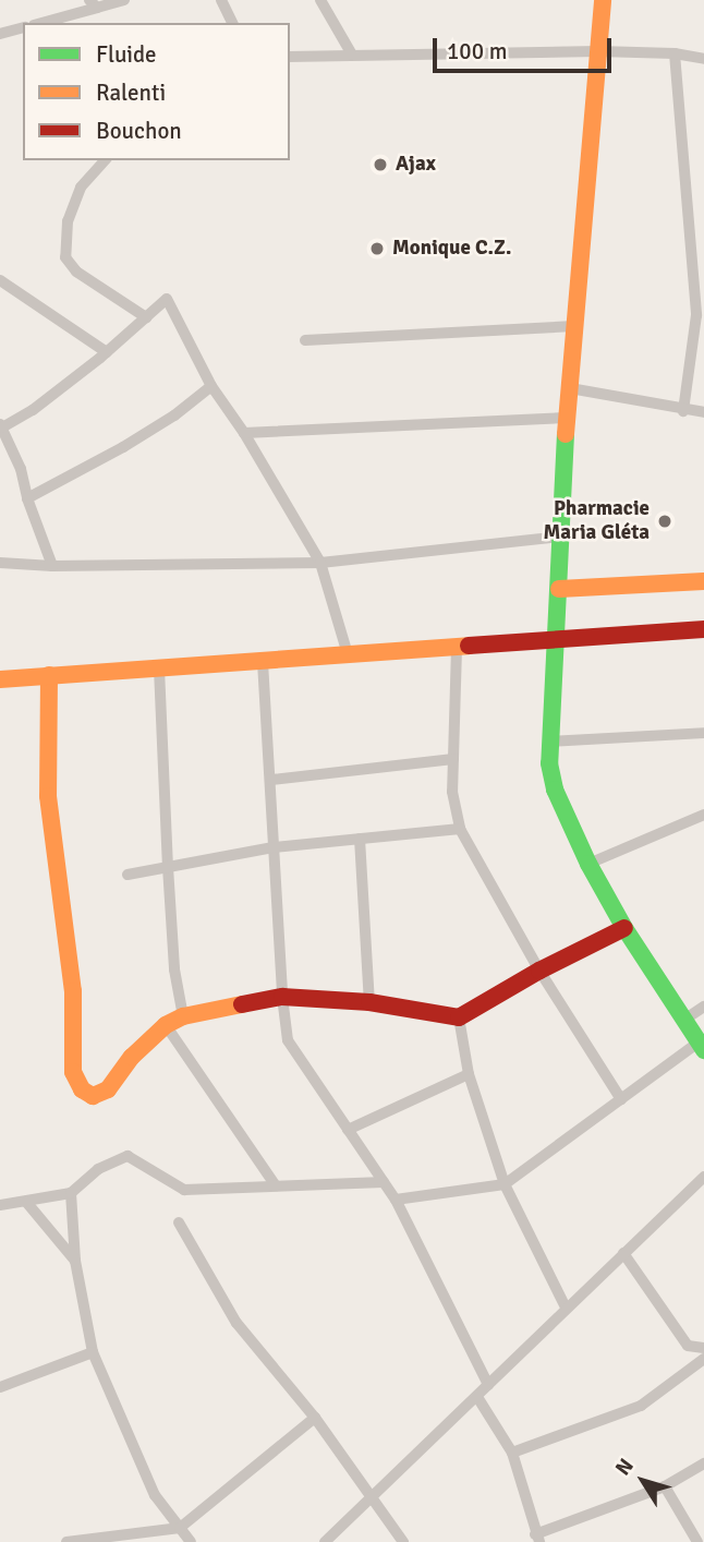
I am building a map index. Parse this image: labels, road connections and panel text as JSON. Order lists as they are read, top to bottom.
{
  "places": ["Ajax", "Monique C.Z.", "Pharmacie Maria Gléta"],
  "legend": ["Fluide", "Ralenti", "Bouchon"],
  "scale_bar": "100 m",
  "north": "top left"
}
